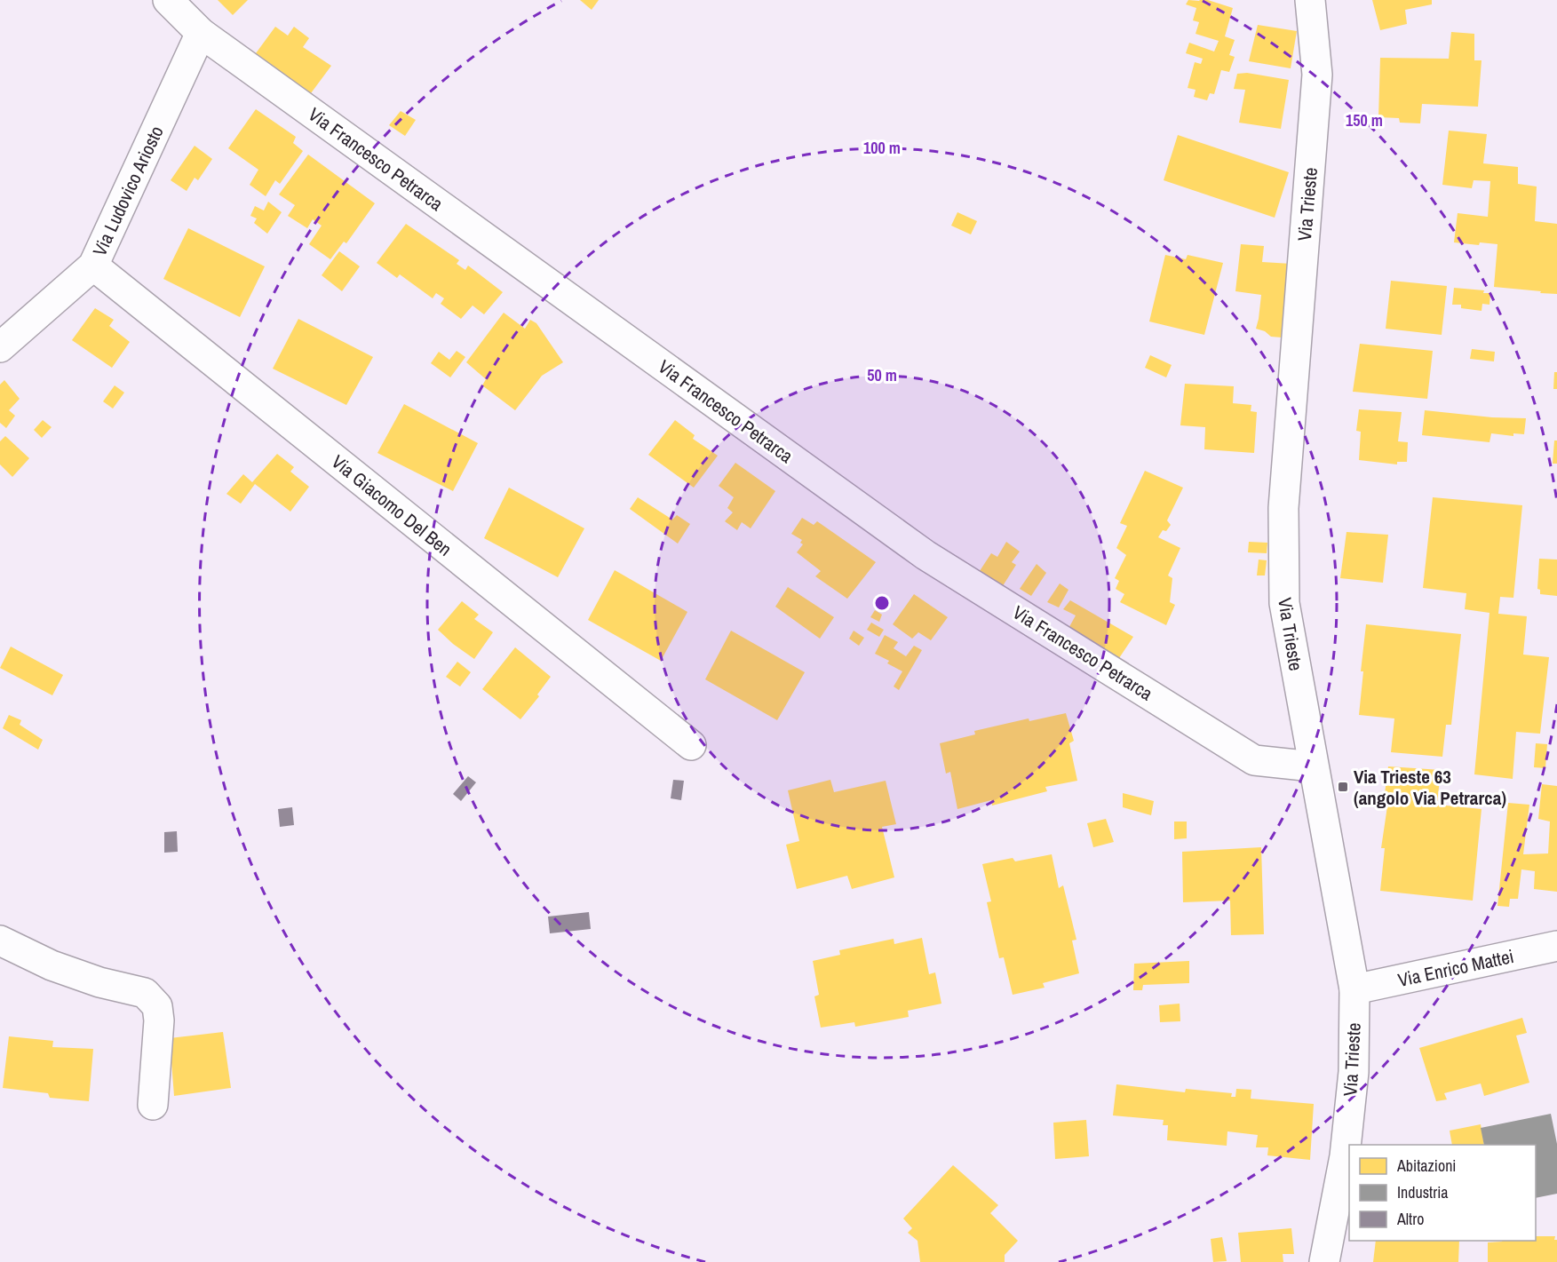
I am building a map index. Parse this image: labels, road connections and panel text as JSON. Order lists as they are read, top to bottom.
{
  "streets": {
    "street": [
      "Via Francesco Petrarca",
      "Via Ludovico Ariosto",
      "Via Trieste",
      "Via Giacomo Del Ben",
      "Via Enrico Mattei"
    ]
  },
  "crossings": [
    ["Via Francesco Petrarca", "Via Ludovico Ariosto"],
    ["Via Francesco Petrarca", "Via Trieste"],
    ["Via Ludovico Ariosto", "Via Giacomo Del Ben"],
    ["Via Trieste", "Via Enrico Mattei"]
  ],
  "places": {
    "transit": ["Via Trieste 63 (angolo Via Petrarca)"]
  },
  "legend": ["Abitazioni", "Industria", "Altro"],
  "rings": ["150 m", "100 m", "50 m"]
}
